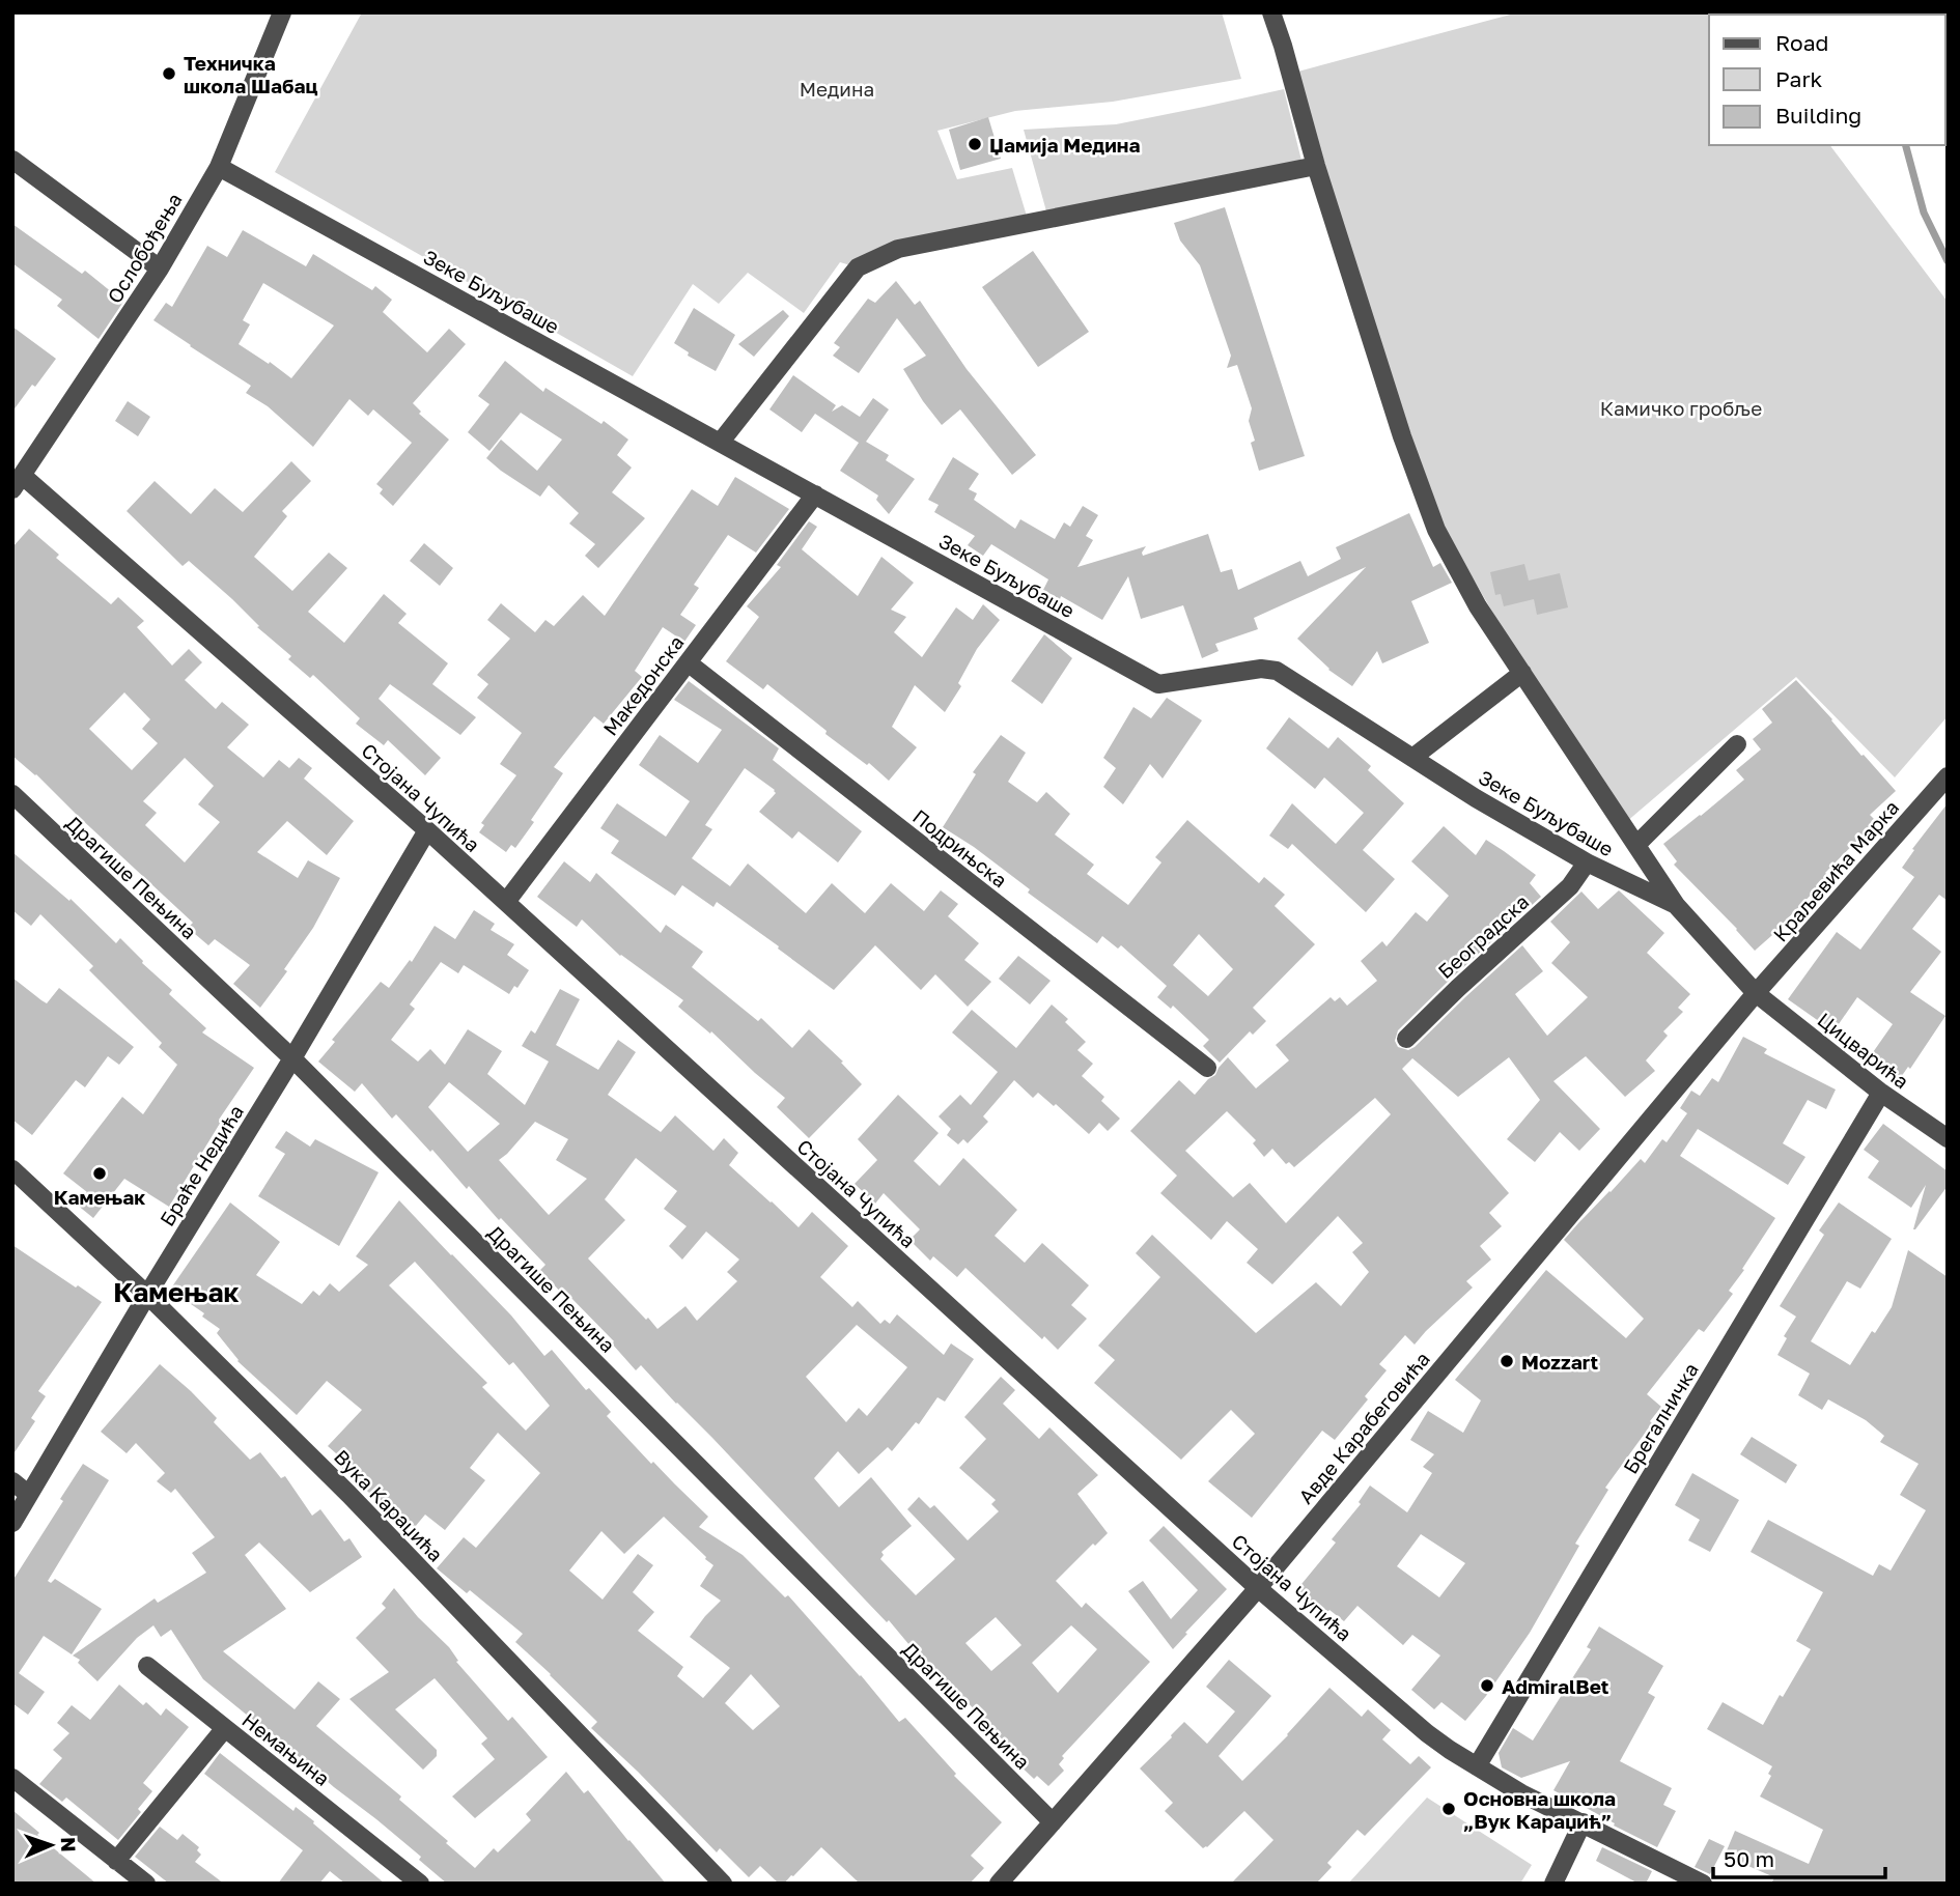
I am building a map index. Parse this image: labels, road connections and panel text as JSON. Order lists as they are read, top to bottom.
{
  "streets": {
    "street": [
      "Ослобођења",
      "Зеке Буљубаше",
      "Македонска",
      "Стојана Чупића",
      "Подрињска",
      "Краљевића Марка",
      "Драгише Пењина",
      "Београдска",
      "Цицварића",
      "Браће Недића",
      "Брегалничка",
      "Авде Карабеговића",
      "Вука Караџића",
      "Немањина"
    ]
  },
  "crossings": [
    ["Ослобођења", "Зеке Буљубаше"],
    ["Ослобођења", "Стојана Чупића"],
    ["Зеке Буљубаше", "Македонска"],
    ["Зеке Буљубаше", "Краљевића Марка"],
    ["Зеке Буљубаше", "Београдска"],
    ["Зеке Буљубаше", "Цицварића"],
    ["Зеке Буљубаше", "Авде Карабеговића"],
    ["Македонска", "Стојана Чупића"],
    ["Македонска", "Подрињска"],
    ["Стојана Чупића", "Браће Недића"],
    ["Стојана Чупића", "Брегалничка"],
    ["Стојана Чупића", "Авде Карабеговића"],
    ["Краљевића Марка", "Цицварића"],
    ["Краљевића Марка", "Авде Карабеговића"],
    ["Драгише Пењина", "Браће Недића"],
    ["Драгише Пењина", "Авде Карабеговића"],
    ["Цицварића", "Брегалничка"],
    ["Цицварића", "Авде Карабеговића"],
    ["Браће Недића", "Вука Караџића"]
  ],
  "districts": ["Камењак"],
  "parks": ["Медина", "Камичко гробље"],
  "places": [
    "Техничка школа Шабац",
    "Џамија Медина",
    "Камењак",
    "Mozzart",
    "AdmiralBet",
    "Основна школа „Вук Караџић”"
  ],
  "legend": ["Road", "Park", "Building"],
  "scale_bar": "50 m",
  "north": "right"
}
